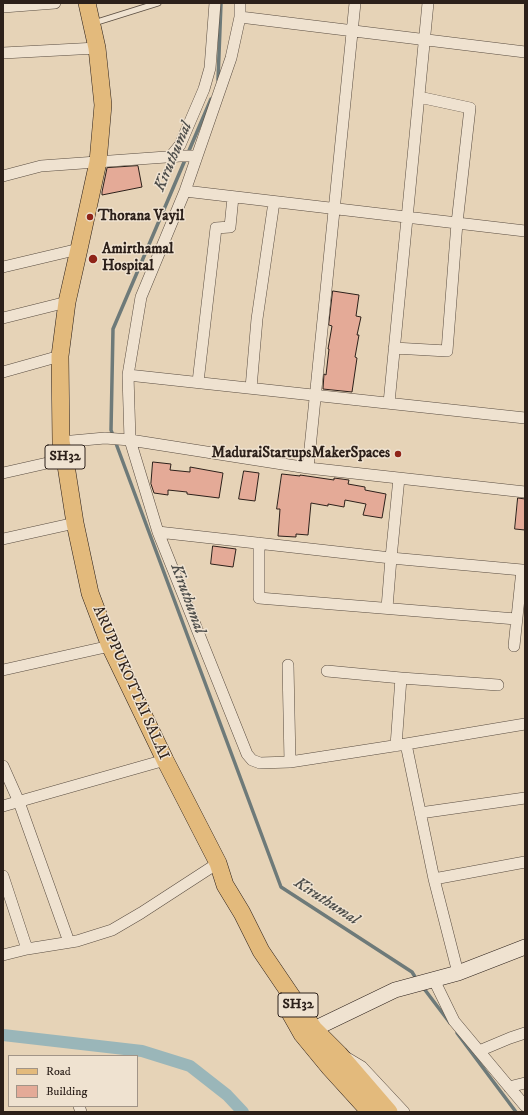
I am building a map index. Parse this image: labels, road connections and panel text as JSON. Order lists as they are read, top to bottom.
{
  "streets": {
    "main road": ["SH32", "ARUPPUKOTTAI SALAI"]
  },
  "water": ["Kiruthumal"],
  "places": ["Thorana Vayil", "Amirthamal Hospital", "MaduraiStartupsMakerSpaces"],
  "legend": ["Road", "Building"]
}
